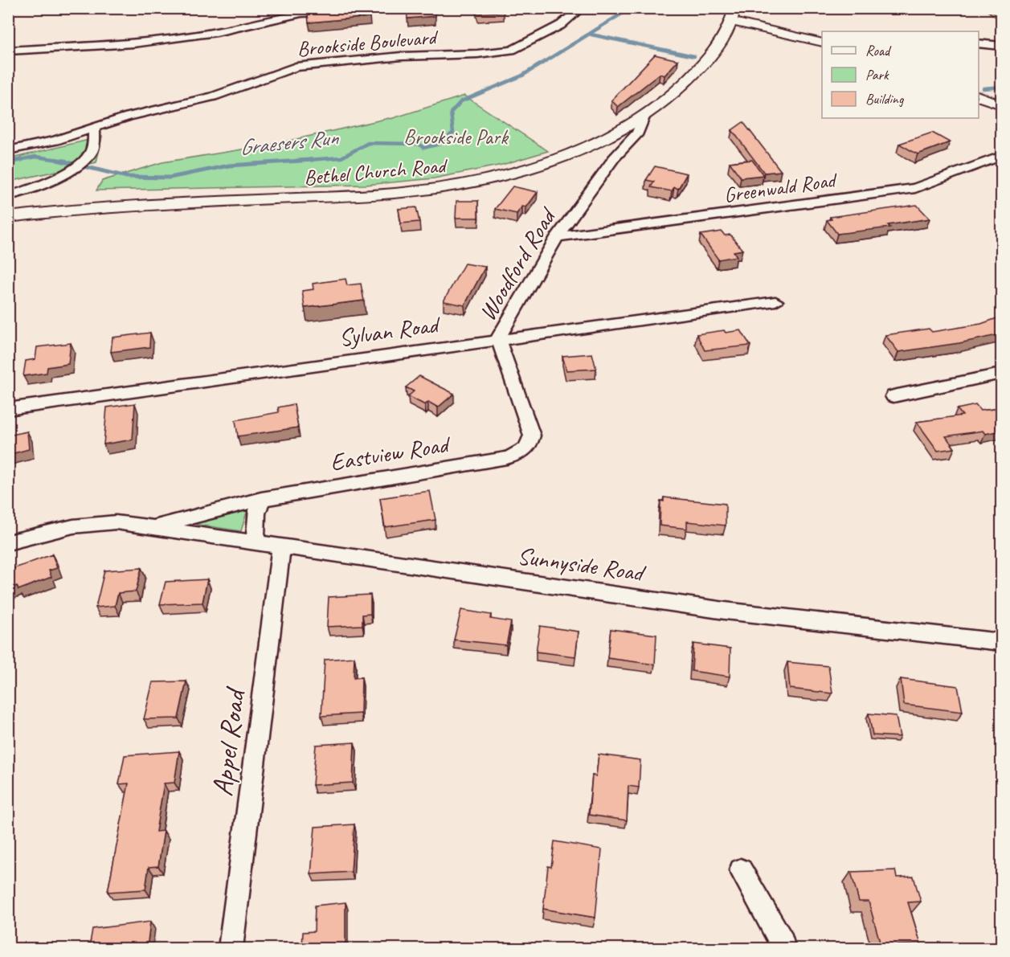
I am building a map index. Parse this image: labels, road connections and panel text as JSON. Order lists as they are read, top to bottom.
{
  "streets": {
    "street": [
      "Brookside Boulevard",
      "Bethel Church Road",
      "Greenwald Road",
      "Woodford Road",
      "Sylvan Road",
      "Eastview Road",
      "Sunnyside Road",
      "Appel Road"
    ]
  },
  "crossings": [
    ["Bethel Church Road", "Woodford Road"],
    ["Greenwald Road", "Woodford Road"],
    ["Woodford Road", "Sylvan Road"],
    ["Woodford Road", "Eastview Road"],
    ["Eastview Road", "Sunnyside Road"],
    ["Sunnyside Road", "Appel Road"]
  ],
  "water": ["Graesers Run"],
  "parks": ["Brookside Park"],
  "legend": ["Road", "Park", "Building"]
}
